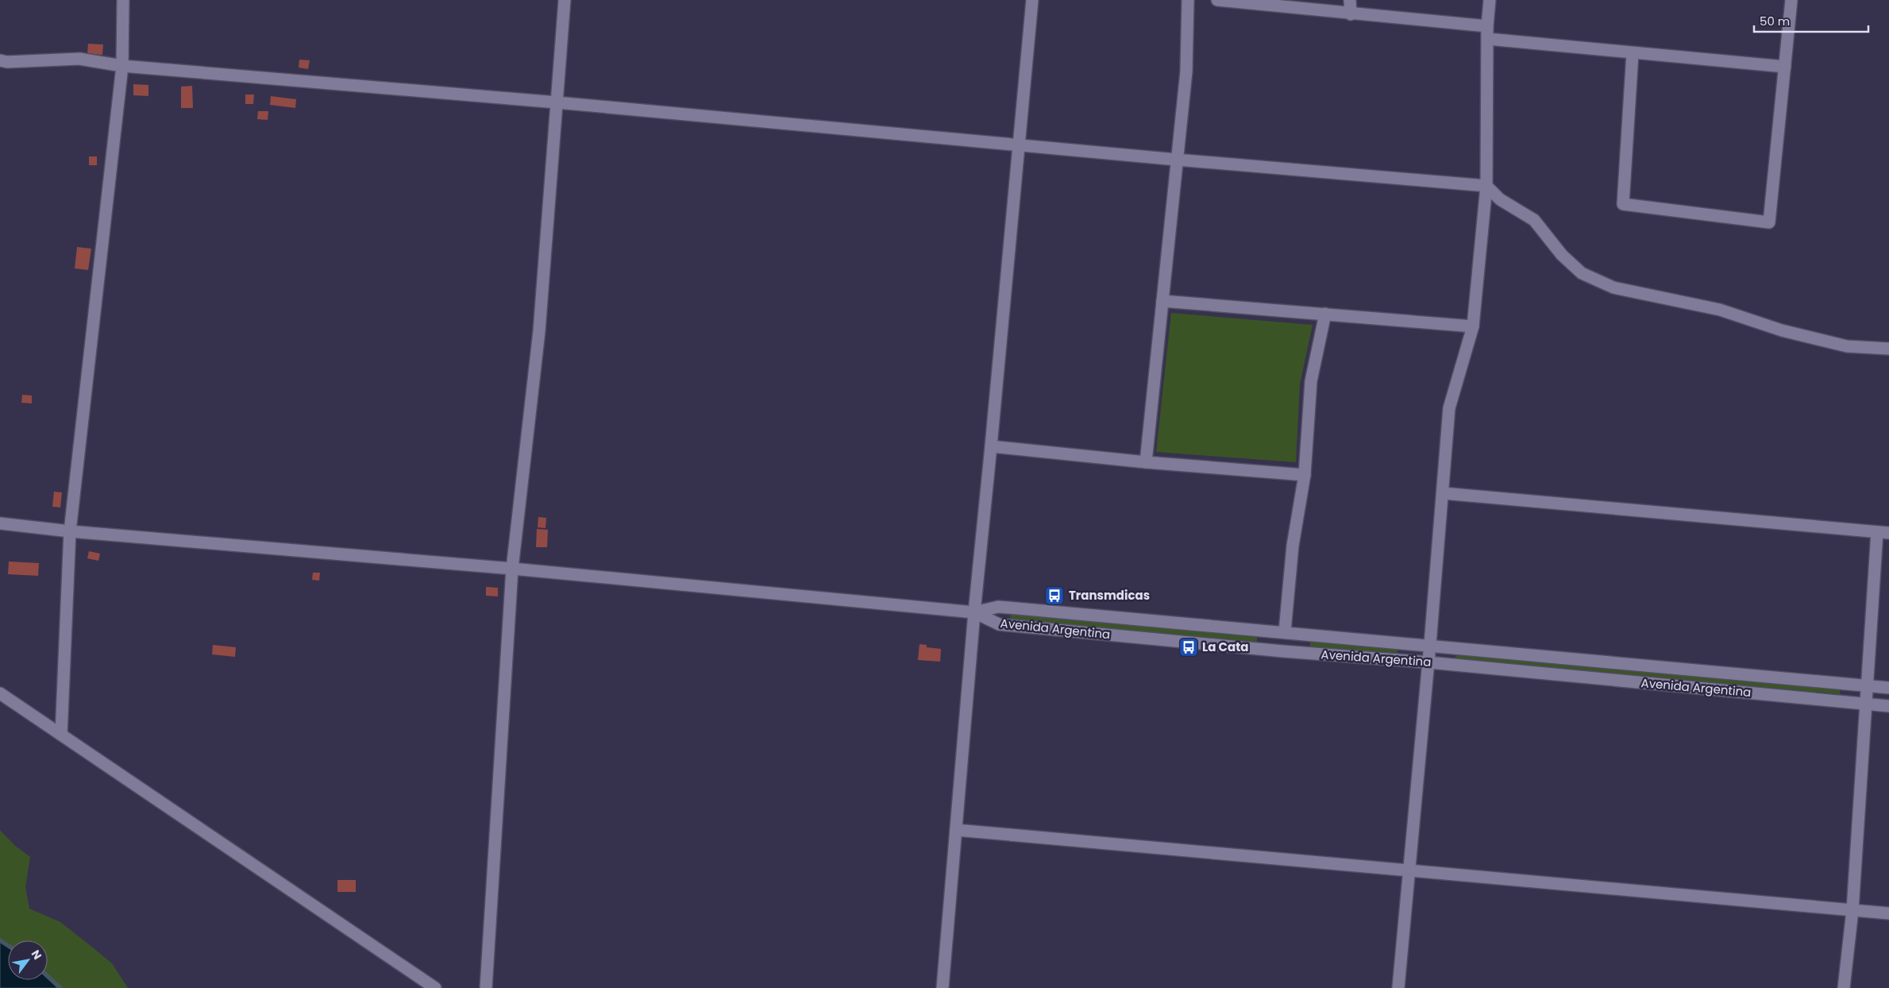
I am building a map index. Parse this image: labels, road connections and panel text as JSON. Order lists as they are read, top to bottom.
{
  "streets": {
    "street": ["Avenida Argentina"]
  },
  "places": {
    "bus stop": ["Transmdicas", "La Cata"]
  },
  "scale_bar": "50 m",
  "north": "top right"
}
